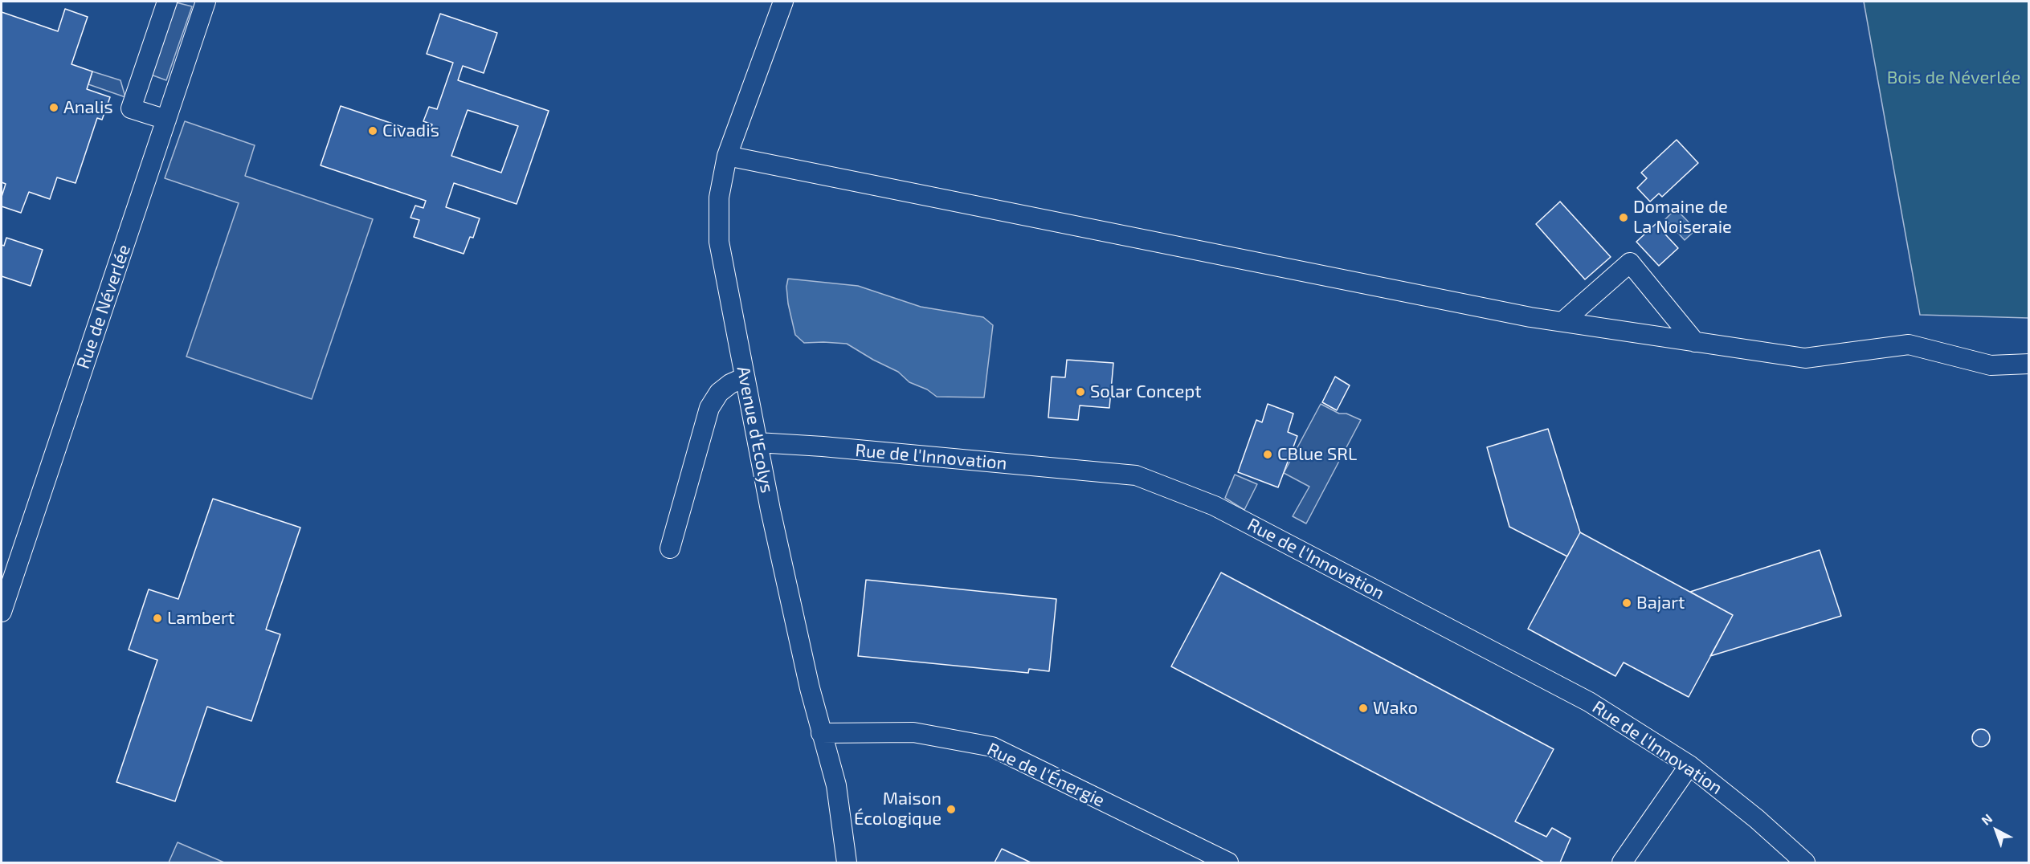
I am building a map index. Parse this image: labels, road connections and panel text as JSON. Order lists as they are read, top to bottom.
{
  "streets": {
    "street": [
      "Rue de Néverlée",
      "Avenue d'Ecolys",
      "Rue de l'Innovation",
      "Rue de l'Énergie"
    ]
  },
  "crossings": [
    ["Avenue d'Ecolys", "Rue de l'Innovation"],
    ["Avenue d'Ecolys", "Rue de l'Énergie"]
  ],
  "parks": ["Bois de Néverlée"],
  "places": [
    "Analis",
    "Civadis",
    "Domaine de La Noiseraie",
    "Solar Concept",
    "CBlue SRL",
    "Bajart",
    "Lambert",
    "Wako",
    "Maison Écologique"
  ],
  "north": "top left"
}
